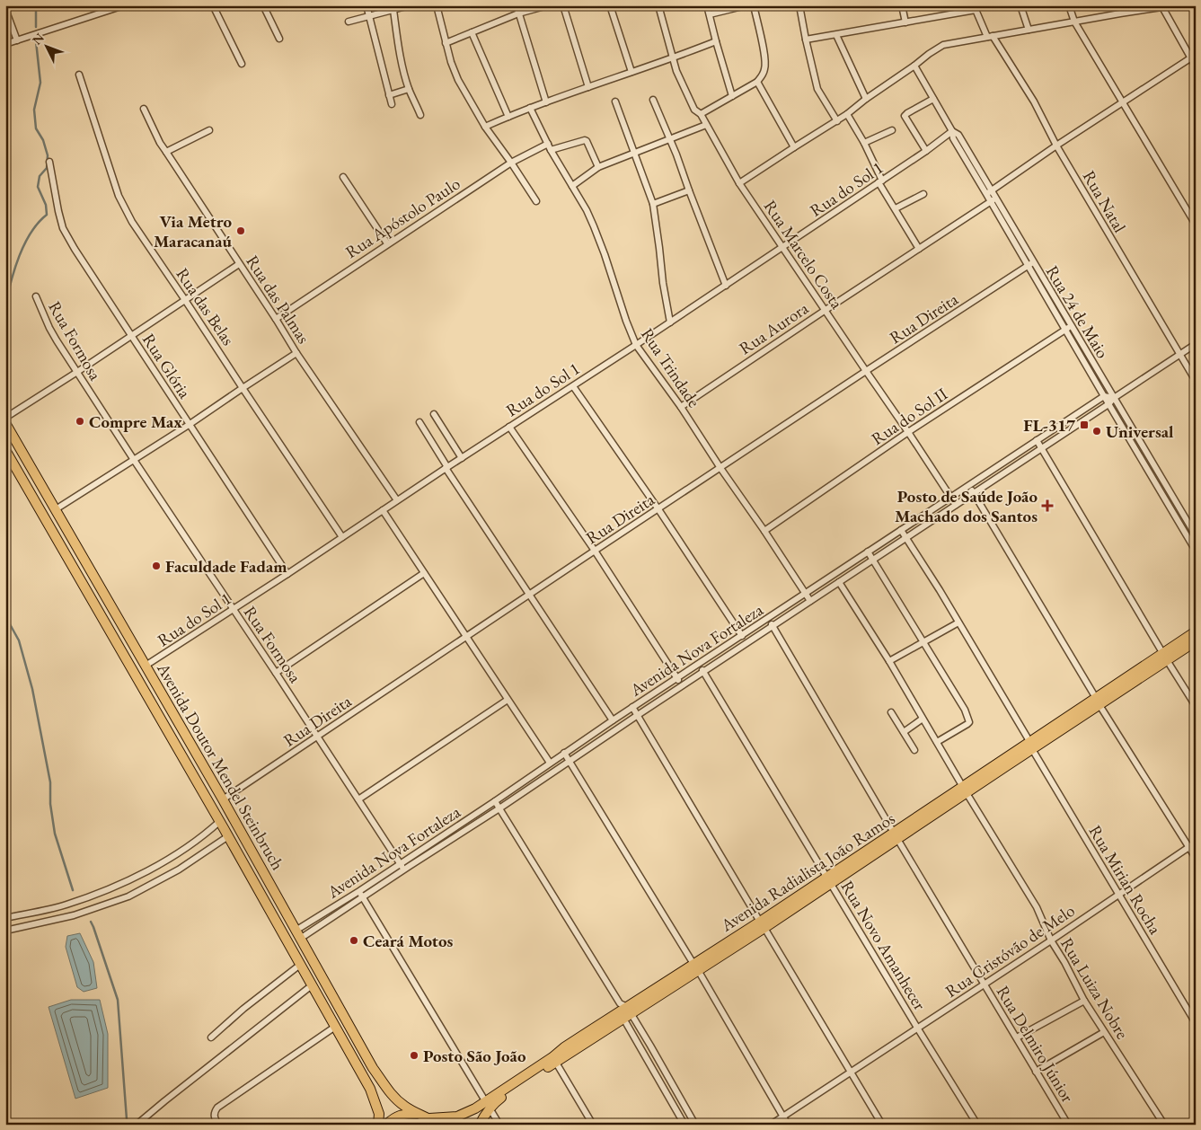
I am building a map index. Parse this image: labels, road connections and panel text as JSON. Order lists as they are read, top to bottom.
{
  "streets": {
    "main road": ["Avenida Doutor Mendel Steinbruch", "Avenida Radialista João Ramos"],
    "street": [
      "Rua do Sol 1",
      "Rua Natal",
      "Rua Apóstolo Paulo",
      "Rua Marcelo Costa",
      "Rua das Palmas",
      "Rua das Belas",
      "Rua 24 de Maio",
      "Rua Direita",
      "Rua Aurora",
      "Rua Formosa",
      "Rua Glória",
      "Rua Trindade",
      "Rua do Sol II",
      "Avenida Nova Fortaleza",
      "Rua Mirian Rocha",
      "Rua Novo Amanhecer",
      "Rua Cristóvão de Melo",
      "Rua Luiza Nobre",
      "Rua Delmiro Júnior"
    ]
  },
  "crossings": [
    ["Rua do Sol 1", "Rua Marcelo Costa"],
    ["Rua do Sol 1", "Rua das Palmas"],
    ["Rua do Sol 1", "Rua das Belas"],
    ["Rua do Sol 1", "Rua 24 de Maio"],
    ["Rua do Sol 1", "Rua Formosa"],
    ["Rua do Sol 1", "Rua Glória"],
    ["Rua do Sol 1", "Rua Trindade"],
    ["Rua do Sol 1", "Avenida Doutor Mendel Steinbruch"],
    ["Rua Natal", "Avenida Nova Fortaleza"],
    ["Rua Apóstolo Paulo", "Rua das Palmas"],
    ["Rua Apóstolo Paulo", "Rua Trindade"],
    ["Rua Marcelo Costa", "Rua Direita"],
    ["Rua Marcelo Costa", "Rua Aurora"],
    ["Rua Marcelo Costa", "Rua do Sol II"],
    ["Rua Marcelo Costa", "Avenida Nova Fortaleza"],
    ["Rua 24 de Maio", "Rua Direita"],
    ["Rua 24 de Maio", "Rua Aurora"],
    ["Rua 24 de Maio", "Rua do Sol II"],
    ["Rua 24 de Maio", "Avenida Nova Fortaleza"],
    ["Rua Direita", "Rua Formosa"],
    ["Rua Direita", "Rua Trindade"],
    ["Rua Direita", "Avenida Doutor Mendel Steinbruch"],
    ["Rua Aurora", "Rua Trindade"],
    ["Rua Formosa", "Avenida Nova Fortaleza"],
    ["Rua Trindade", "Rua do Sol II"],
    ["Rua Trindade", "Avenida Nova Fortaleza"],
    ["Avenida Nova Fortaleza", "Avenida Doutor Mendel Steinbruch"],
    ["Avenida Nova Fortaleza", "Rua Mirian Rocha"],
    ["Avenida Nova Fortaleza", "Rua Novo Amanhecer"],
    ["Avenida Nova Fortaleza", "Rua Luiza Nobre"],
    ["Avenida Nova Fortaleza", "Rua Delmiro Júnior"],
    ["Avenida Doutor Mendel Steinbruch", "Avenida Radialista João Ramos"],
    ["Avenida Radialista João Ramos", "Rua Mirian Rocha"],
    ["Avenida Radialista João Ramos", "Rua Novo Amanhecer"],
    ["Avenida Radialista João Ramos", "Rua Luiza Nobre"],
    ["Avenida Radialista João Ramos", "Rua Delmiro Júnior"],
    ["Rua Mirian Rocha", "Rua Cristóvão de Melo"],
    ["Rua Novo Amanhecer", "Rua Cristóvão de Melo"],
    ["Rua Cristóvão de Melo", "Rua Luiza Nobre"],
    ["Rua Cristóvão de Melo", "Rua Delmiro Júnior"]
  ],
  "places": {
    "other": [
      "Via Metro Maracanaú",
      "Compre Max",
      "Universal",
      "Faculdade Fadam",
      "Ceará Motos",
      "Posto São João"
    ],
    "transit": ["FL-317"],
    "health": ["Posto de Saúde João Machado dos Santos"]
  },
  "north": "top left"
}
